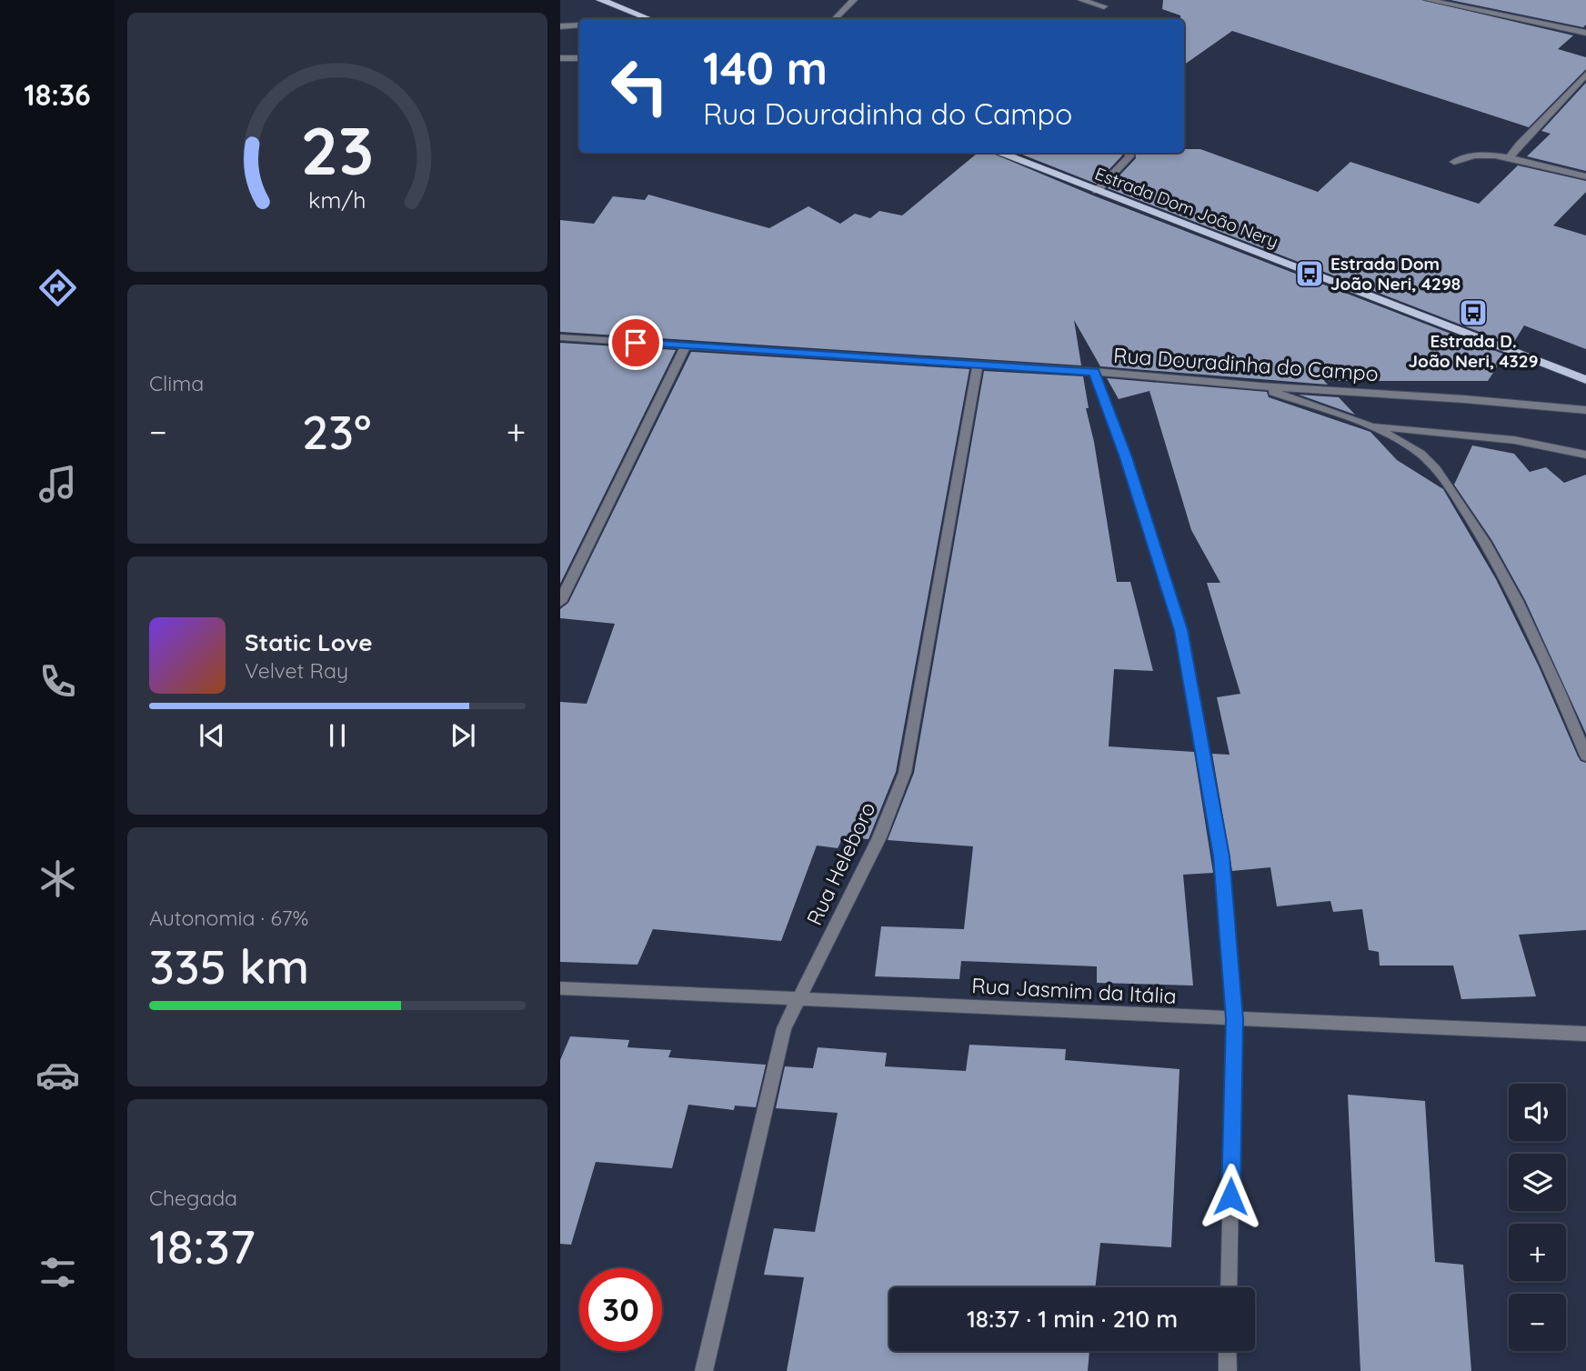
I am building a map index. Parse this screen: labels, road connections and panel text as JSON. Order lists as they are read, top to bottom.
{
  "streets": {
    "main road": ["Estrada Dom João Nery"],
    "street": ["Rua Douradinha do Campo", "Rua Heleboro", "Rua Jasmim da Itália"]
  },
  "crossings": [
    ["Rua Douradinha do Campo", "Rua Heleboro"],
    ["Rua Heleboro", "Rua Jasmim da Itália"]
  ],
  "places": {
    "bus stop": ["Estrada Dom João Neri, 4298", "Estrada D. João Neri, 4329"]
  },
  "page": {
    "tabs": "18:36",
    "turn": ["140 m", "Rua Douradinha do Campo"],
    "tile": [
      "Clima",
      ["Autonomia · 67%", "335 km"],
      ["Chegada", "18:37"]
    ],
    "heat": ["−", "23°", "+"],
    "song": ["Static Love", "Velvet Ray"],
    "map_buttons": ["+", "−"],
    "limit": "30",
    "trip": "18:37 · 1 min · 210 m",
    "gauge": ["23", "km/h"]
  }
}
